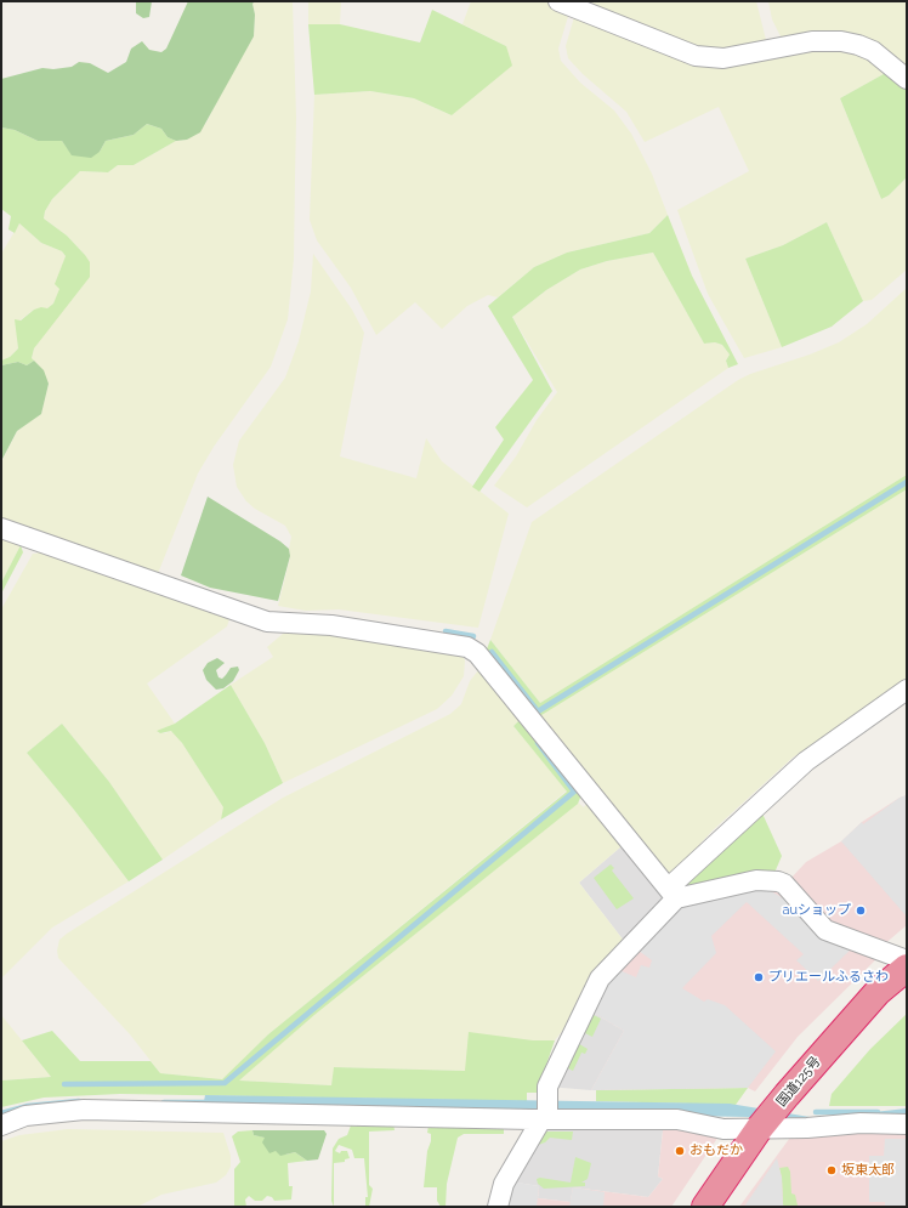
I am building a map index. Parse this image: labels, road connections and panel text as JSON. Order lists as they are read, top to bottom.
{
  "streets": {
    "highway": ["国道125号"]
  },
  "places": [
    "auショップ",
    "プリエールふるさわ",
    "おもだか",
    "坂東太郎"
  ]
}
